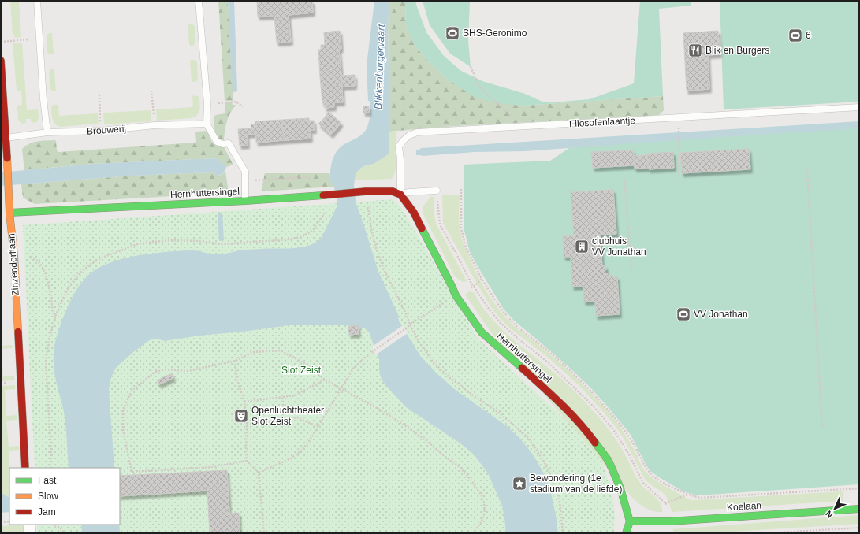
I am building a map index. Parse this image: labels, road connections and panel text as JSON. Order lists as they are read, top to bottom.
{
  "streets": {
    "street": ["Hernhuttersingel", "Zinzendorflaan", "Koelaan"],
    "lane": ["Filosofenlaantje", "Brouwerij"]
  },
  "crossings": [
    ["Filosofenlaantje", "Hernhuttersingel"],
    ["Brouwerij", "Zinzendorflaan"],
    ["Hernhuttersingel", "Zinzendorflaan"],
    ["Hernhuttersingel", "Koelaan"]
  ],
  "water": ["Blikkenburgervaart"],
  "parks": ["Slot Zeist"],
  "places": {
    "sports": ["SHS-Geronimo", "6", "VV Jonathan"],
    "restaurant": ["Blik en Burgers"],
    "building": ["clubhuis VV Jonathan"],
    "theatre": ["Openluchttheater Slot Zeist"],
    "place": ["Bewondering (1e stadium van de liefde)"]
  },
  "legend": ["Fast", "Slow", "Jam"],
  "north": "bottom left"
}
